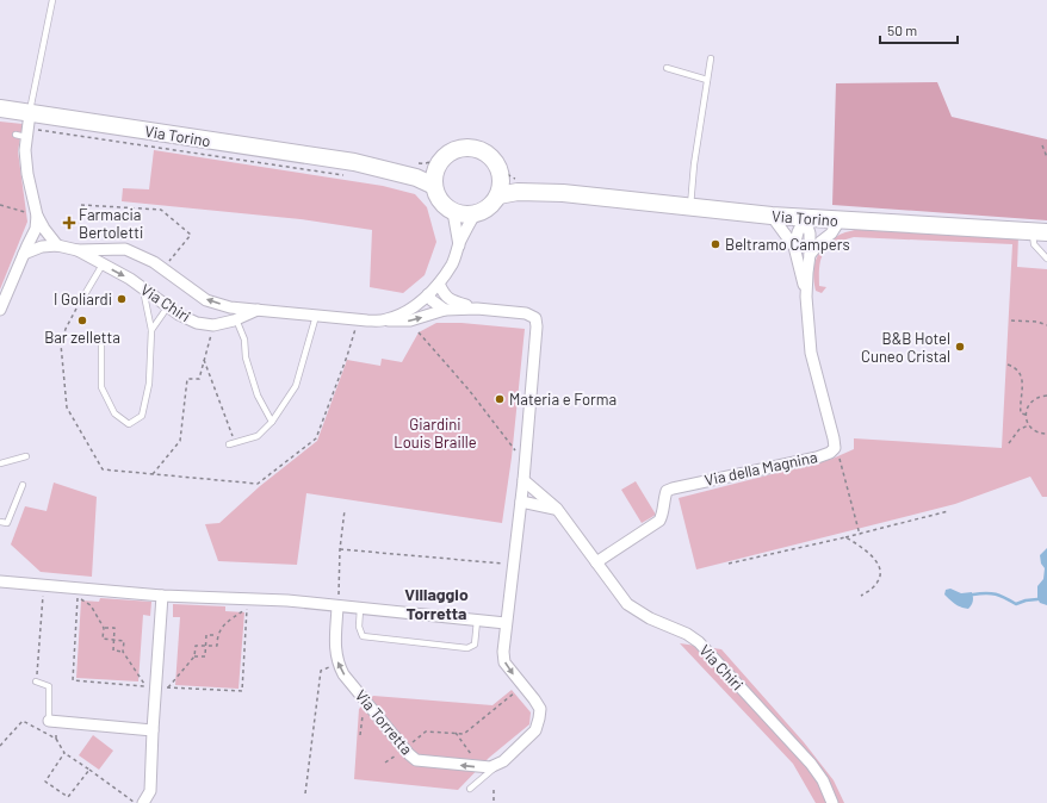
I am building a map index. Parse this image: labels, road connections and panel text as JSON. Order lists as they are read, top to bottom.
{
  "streets": {
    "main road": ["Via Torino"],
    "street": ["Via Chiri", "Via della Magnina", "Via Torretta"]
  },
  "crossings": [
    ["Via Torino", "Via Chiri"],
    ["Via Torino", "Via della Magnina"],
    ["Via Chiri", "Via della Magnina"]
  ],
  "one_way": ["Via Torretta"],
  "districts": ["Villaggio Torretta"],
  "parks": ["Giardini Louis Braille"],
  "places": {
    "health": ["Farmacia Bertoletti"],
    "other": [
      "Beltramo Campers",
      "I Goliardi",
      "Bar zelletta",
      "B&B Hotel Cuneo Cristal",
      "Materia e Forma"
    ]
  },
  "scale_bar": "50 m"
}
